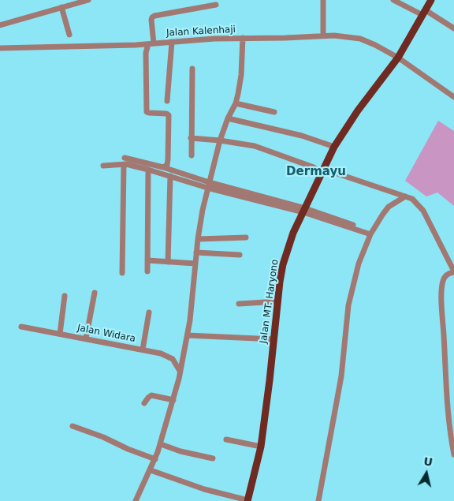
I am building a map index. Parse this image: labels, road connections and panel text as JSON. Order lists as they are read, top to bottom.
{
  "streets": {
    "main road": ["Jalan MT. Haryono"],
    "street": ["Jalan Kalenhaji", "Jalan Widara"]
  },
  "crossings": [
    ["Jalan Kalenhaji", "Jalan MT. Haryono"]
  ],
  "districts": ["Dermayu"],
  "north": "top"
}
